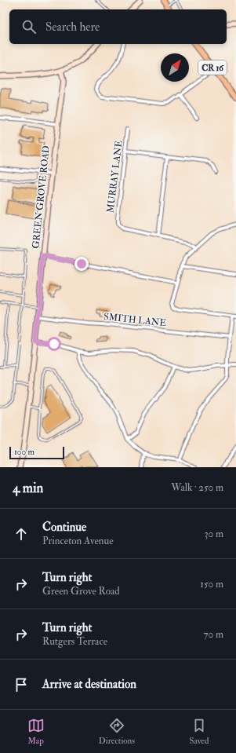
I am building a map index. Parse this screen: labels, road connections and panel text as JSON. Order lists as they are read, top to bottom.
{
  "streets": {
    "main road": ["CR 16"],
    "street": ["MURRAY LANE", "GREEN GROVE ROAD", "SMITH LANE"]
  },
  "crossings": [
    ["GREEN GROVE ROAD", "SMITH LANE"]
  ],
  "scale_bar": "100 m",
  "north": "top right",
  "page": {
    "search": "Search here",
    "scale": "100 m",
    "heading": ["4 min", "Walk · 250 m"],
    "list": [
      ["Continue", "Princeton Avenue", "30 m"],
      ["Turn right", "Green Grove Road", "150 m"],
      ["Turn right", "Rutgers Terrace", "70 m"],
      "Arrive at destination"
    ],
    "nav": ["Map", "Directions", "Saved"]
  }
}
